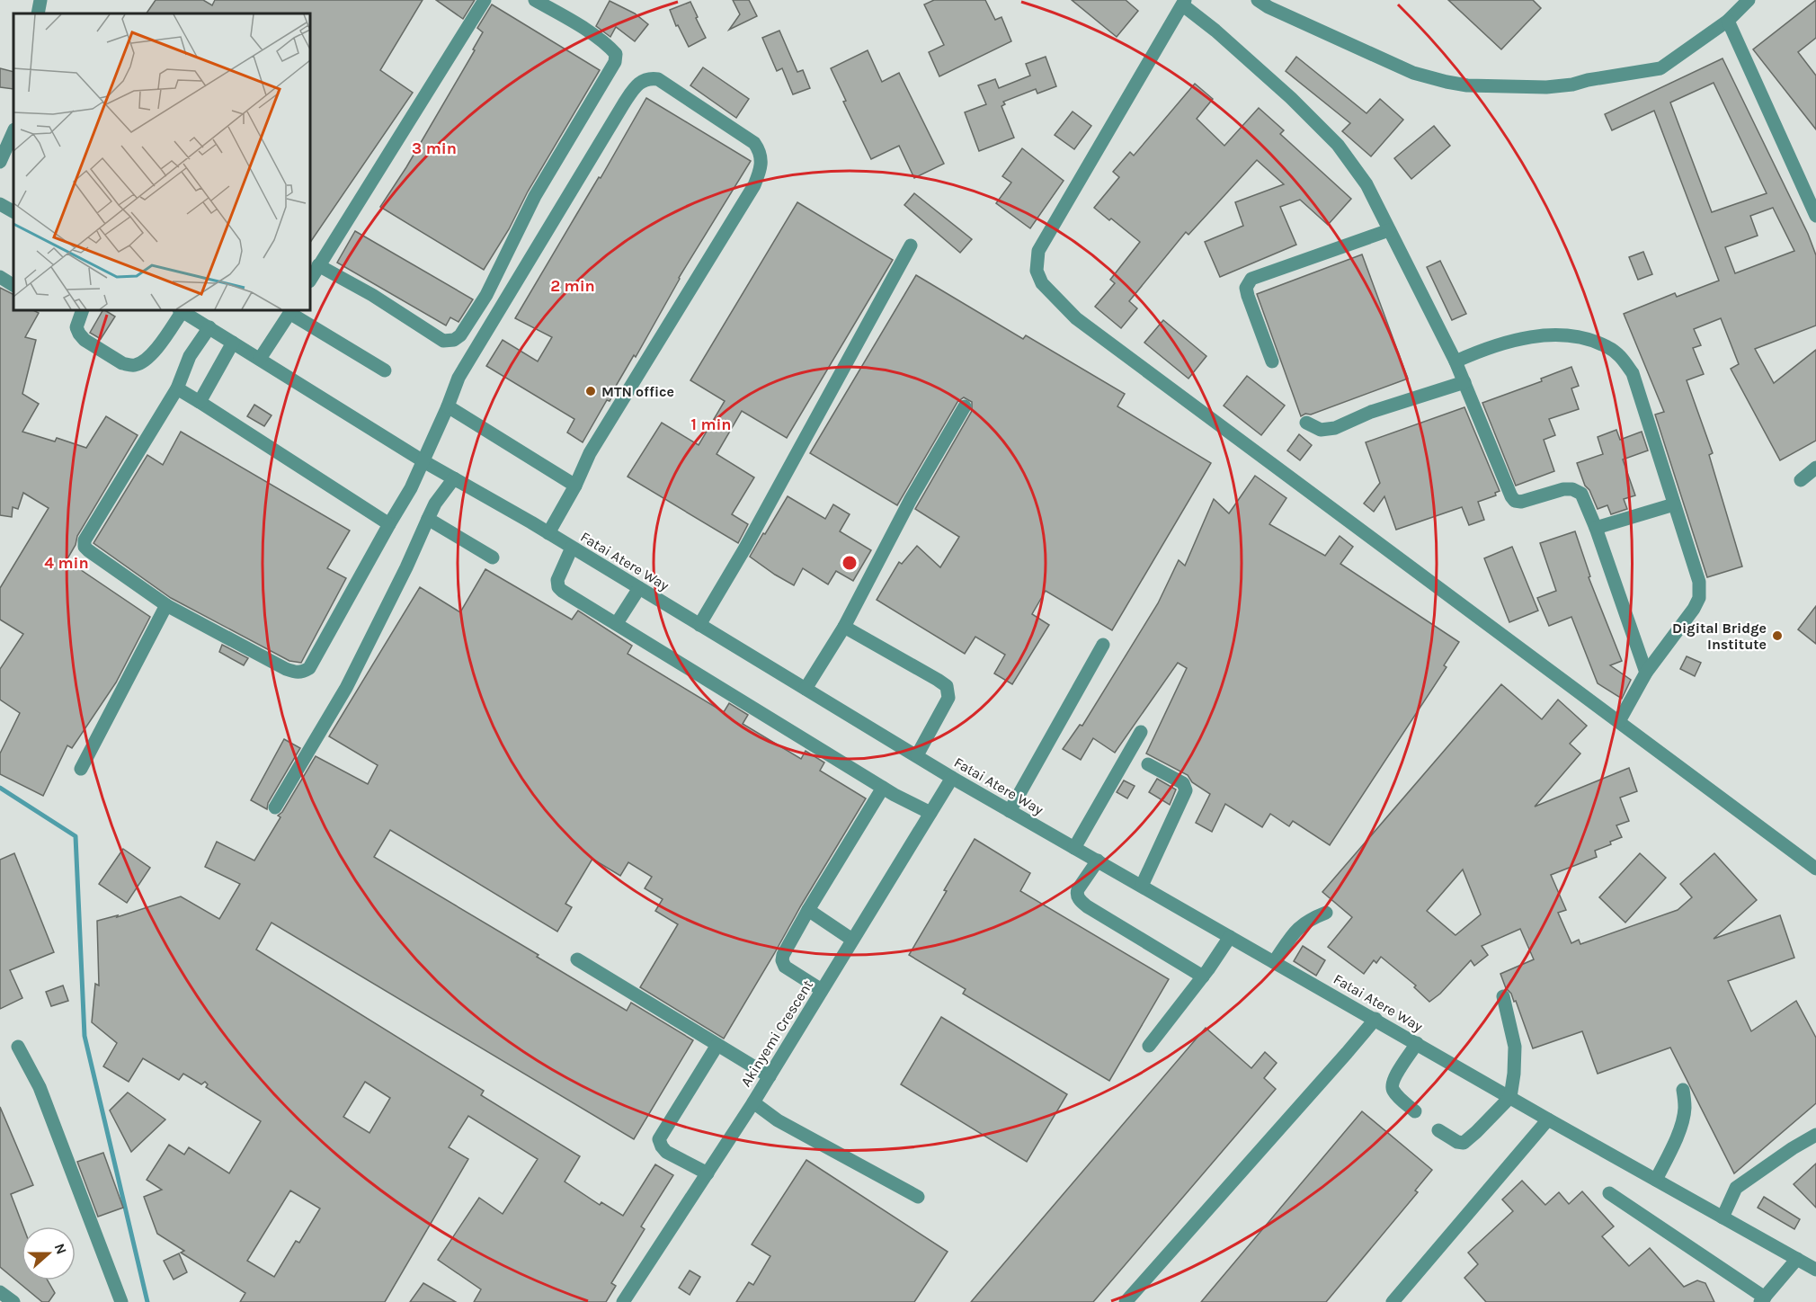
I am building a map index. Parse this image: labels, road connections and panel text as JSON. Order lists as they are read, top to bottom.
{
  "streets": {
    "street": ["Fatai Atere Way", "Akinyemi Crescent"]
  },
  "crossings": [
    ["Fatai Atere Way", "Akinyemi Crescent"]
  ],
  "places": ["MTN office", "Digital Bridge Institute"],
  "north": "right",
  "rings": [
    "3 min",
    "2 min",
    "1 min",
    "4 min"
  ]
}
